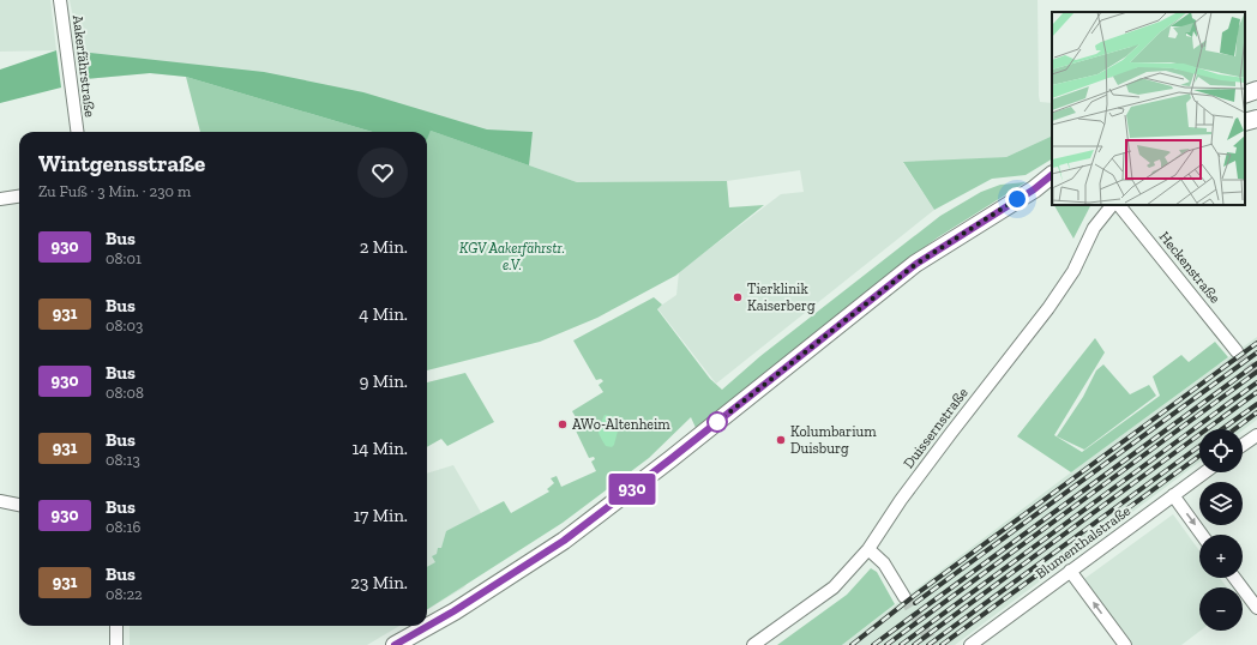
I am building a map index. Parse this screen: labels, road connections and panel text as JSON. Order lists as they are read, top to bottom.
{
  "streets": {
    "street": [
      "Aakerfährstraße",
      "Heckenstraße",
      "Duissernstraße",
      "Blumenthalstraße"
    ]
  },
  "parks": ["KGV Aakerfährstr. e.V."],
  "places": ["Tierklinik Kaiserberg", "AWo-Altenheim", "Kolumbarium Duisburg"],
  "lines": ["bus line 930"],
  "page": {
    "on_map": "930",
    "heading": ["Wintgensstraße", "Zu Fuß · 3 Min. · 230 m"],
    "list": [
      {
        "mark": "930",
        "name": "Bus",
        "note": "08:01",
        "value": "2 Min."
      },
      {
        "mark": "931",
        "name": "Bus",
        "note": "08:03",
        "value": "4 Min."
      },
      {
        "mark": "930",
        "name": "Bus",
        "note": "08:08",
        "value": "9 Min."
      },
      {
        "mark": "931",
        "name": "Bus",
        "note": "08:13",
        "value": "14 Min."
      },
      {
        "mark": "930",
        "name": "Bus",
        "note": "08:16",
        "value": "17 Min."
      },
      {
        "mark": "931",
        "name": "Bus",
        "note": "08:22",
        "value": "23 Min."
      }
    ],
    "map_buttons": ["+", "−"]
  }
}
